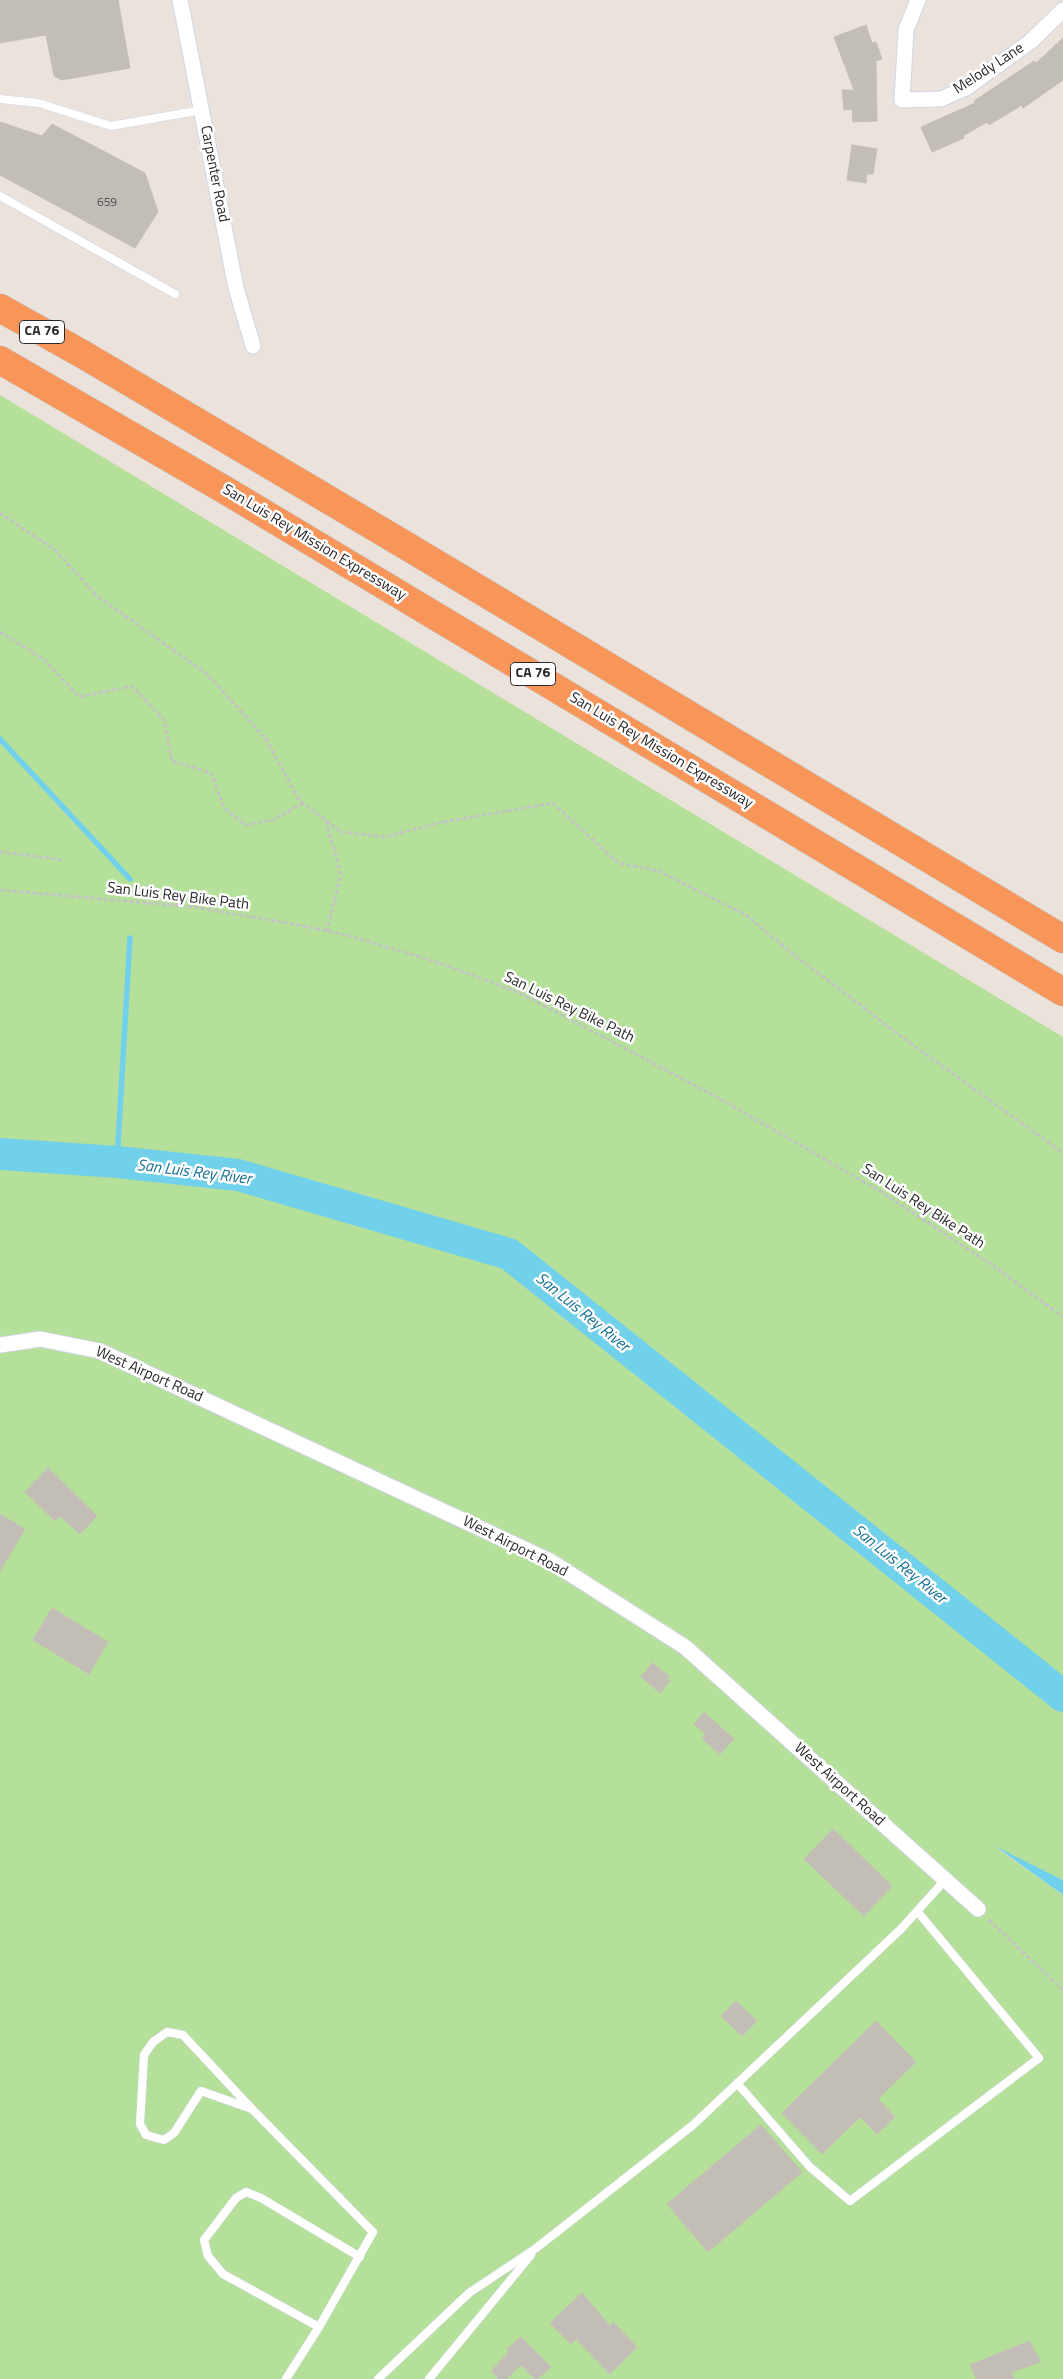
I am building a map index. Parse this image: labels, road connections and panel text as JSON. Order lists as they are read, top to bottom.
{
  "streets": {
    "highway": ["CA 76", "San Luis Rey Mission Expressway"],
    "street": ["Melody Lane", "Carpenter Road", "West Airport Road"],
    "path": ["San Luis Rey Bike Path"]
  },
  "water": ["San Luis Rey River"],
  "house_numbers": ["659"]
}
